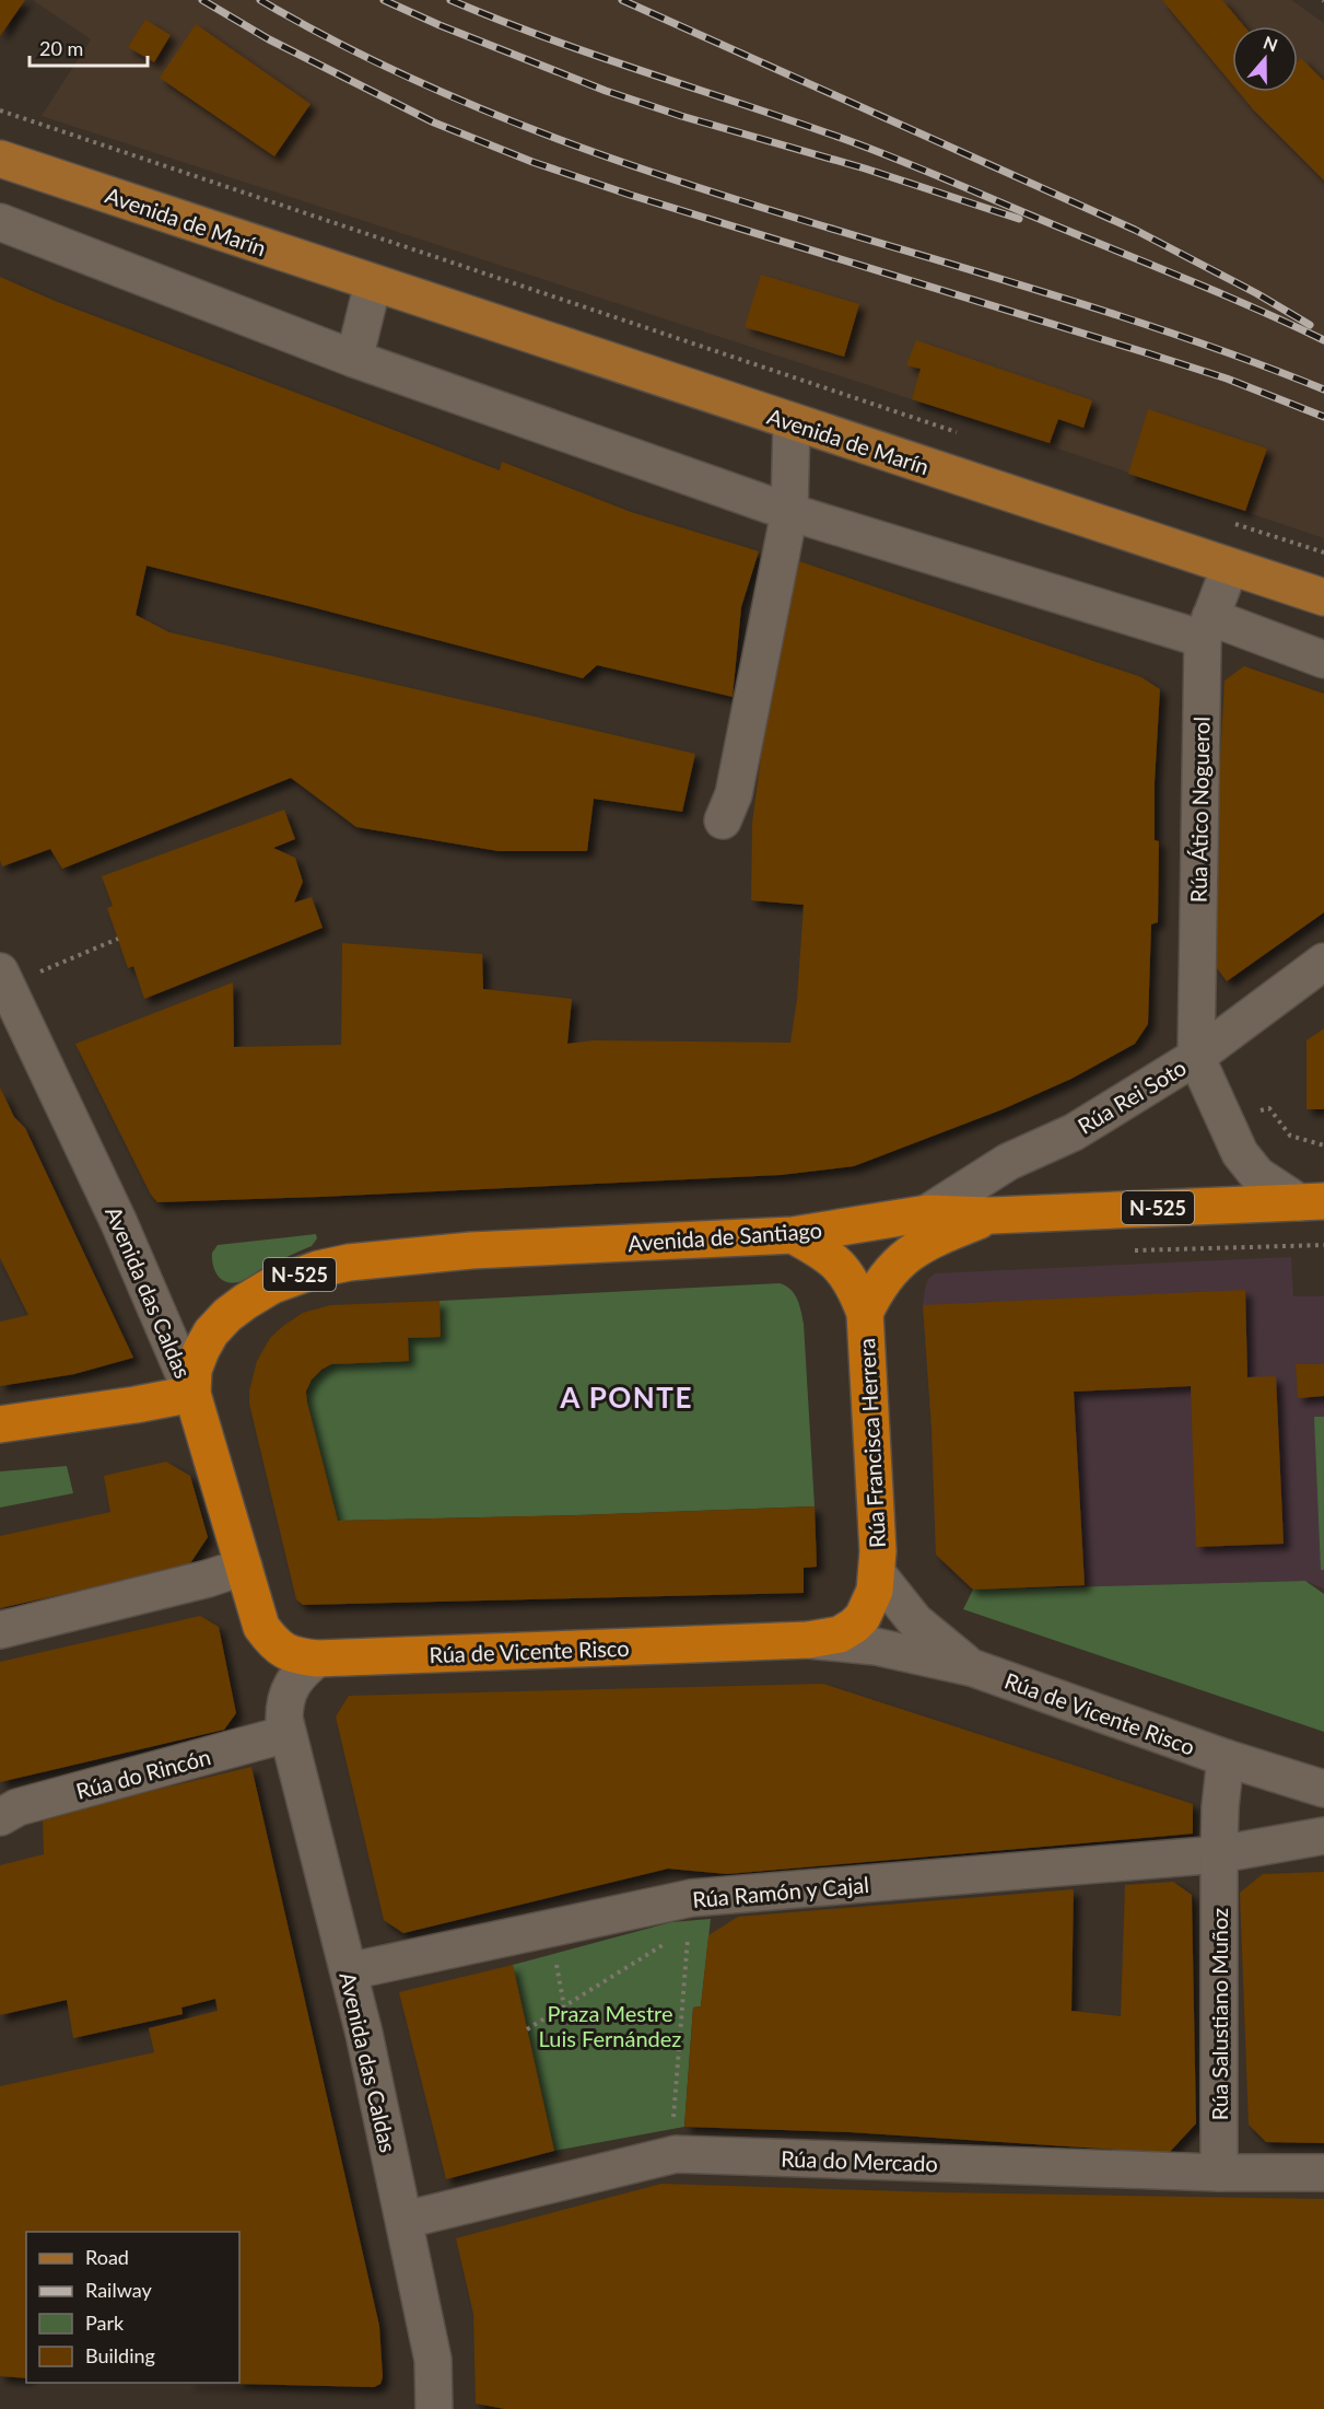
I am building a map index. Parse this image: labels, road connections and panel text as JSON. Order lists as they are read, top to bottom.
{
  "streets": {
    "highway": [
      "N-525",
      "Avenida de Santiago",
      "Avenida das Caldas",
      "Rúa Francisca Herrera",
      "Rúa de Vicente Risco"
    ],
    "main road": ["Avenida de Marín"],
    "street": [
      "Rúa Ático Noguerol",
      "Rúa Rei Soto",
      "Rúa do Rincón",
      "Rúa Ramón y Cajal",
      "Rúa Salustiano Muñoz",
      "Rúa do Mercado"
    ]
  },
  "crossings": [
    ["Avenida de Marín", "Rúa Ático Noguerol"],
    ["Rúa Ático Noguerol", "Rúa Rei Soto"],
    ["Rúa Rei Soto", "Avenida de Santiago"],
    ["Avenida de Santiago", "Avenida das Caldas"],
    ["Avenida de Santiago", "Rúa Francisca Herrera"],
    ["Avenida das Caldas", "Rúa de Vicente Risco"],
    ["Avenida das Caldas", "Rúa do Rincón"],
    ["Avenida das Caldas", "Rúa Ramón y Cajal"],
    ["Avenida das Caldas", "Rúa do Mercado"],
    ["Rúa Francisca Herrera", "Rúa de Vicente Risco"],
    ["Rúa Ramón y Cajal", "Rúa Salustiano Muñoz"],
    ["Rúa Salustiano Muñoz", "Rúa do Mercado"]
  ],
  "districts": ["A PONTE"],
  "parks": ["Praza Mestre Luis Fernández"],
  "legend": [
    "Road",
    "Railway",
    "Park",
    "Building"
  ],
  "scale_bar": "20 m",
  "north": "top"
}
